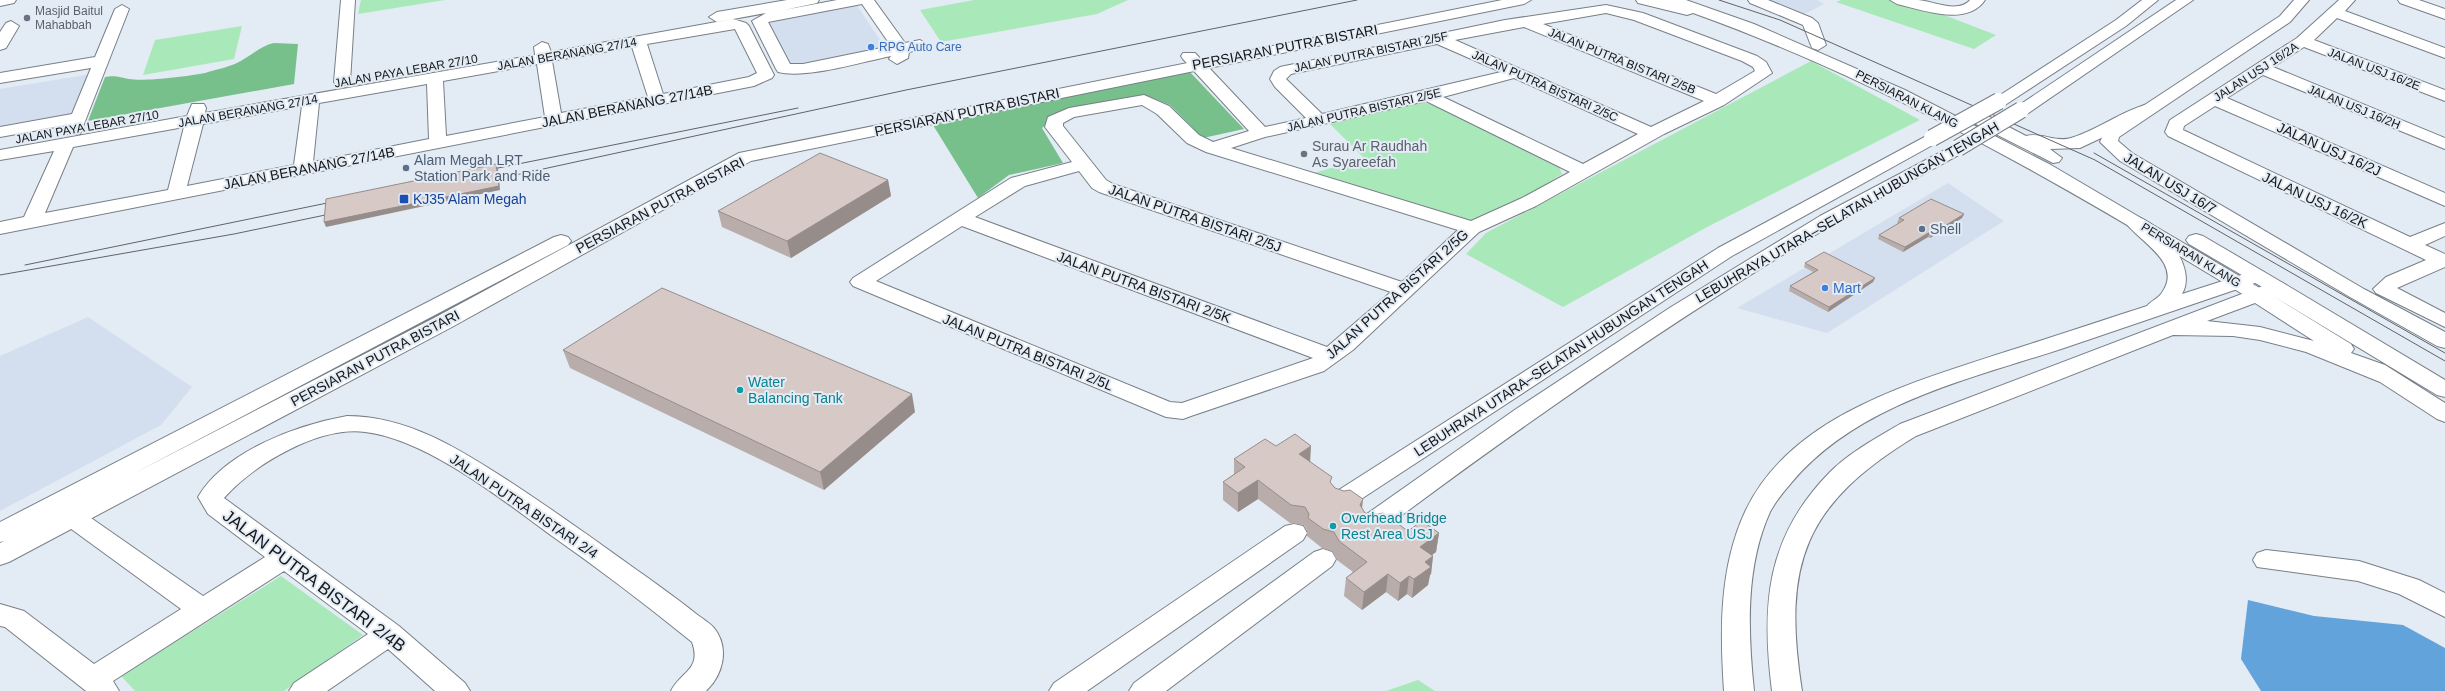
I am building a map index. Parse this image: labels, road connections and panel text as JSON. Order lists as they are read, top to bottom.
{
  "streets": {
    "main road": [
      "PERSIARAN PUTRA BISTARI",
      "JALAN PUTRA BISTARI 2/5F",
      "JALAN BERANANG 27/14",
      "JALAN PUTRA BISTARI 2/5B",
      "JALAN USJ 16/2E",
      "JALAN PAYA LEBAR 27/10",
      "JALAN USJ 16/2A",
      "JALAN PUTRA BISTARI 2/5C",
      "PERSIARAN KLANG",
      "JALAN BERANANG 27/14B",
      "JALAN USJ 16/2H",
      "JALAN PUTRA BISTARI 2/5E",
      "JALAN USJ 16/2J",
      "JALAN USJ 16/7",
      "JALAN USJ 16/2K",
      "LEBUHRAYA UTARA–SELATAN HUBUNGAN TENGAH",
      "JALAN PUTRA BISTARI 2/5J",
      "JALAN PUTRA BISTARI 2/5K",
      "JALAN PUTRA BISTARI 2/5G",
      "JALAN PUTRA BISTARI 2/5L",
      "JALAN PUTRA BISTARI 2/4",
      "JALAN PUTRA BISTARI 2/4B"
    ]
  },
  "crossings": [
    ["JALAN PUTRA BISTARI 2/5F", "JALAN PUTRA BISTARI 2/5B"],
    ["JALAN PUTRA BISTARI 2/5F", "JALAN PUTRA BISTARI 2/5C"],
    ["JALAN PUTRA BISTARI 2/5F", "JALAN PUTRA BISTARI 2/5E"],
    ["JALAN PUTRA BISTARI 2/5F", "JALAN PUTRA BISTARI 2/5G"],
    ["JALAN BERANANG 27/14", "JALAN PAYA LEBAR 27/10"],
    ["JALAN BERANANG 27/14", "JALAN BERANANG 27/14B"],
    ["JALAN PUTRA BISTARI 2/5B", "JALAN PUTRA BISTARI 2/5G"],
    ["JALAN USJ 16/2E", "JALAN USJ 16/2A"],
    ["JALAN PAYA LEBAR 27/10", "JALAN BERANANG 27/14B"],
    ["JALAN USJ 16/2A", "JALAN USJ 16/2H"],
    ["JALAN USJ 16/2A", "JALAN USJ 16/2J"],
    ["JALAN USJ 16/2A", "JALAN USJ 16/2K"],
    ["JALAN PUTRA BISTARI 2/5C", "JALAN PUTRA BISTARI 2/5E"],
    ["JALAN PUTRA BISTARI 2/5C", "JALAN PUTRA BISTARI 2/5G"],
    ["JALAN PUTRA BISTARI 2/5E", "JALAN PUTRA BISTARI 2/5J"],
    ["JALAN PUTRA BISTARI 2/5J", "JALAN PUTRA BISTARI 2/5G"],
    ["JALAN PUTRA BISTARI 2/5K", "JALAN PUTRA BISTARI 2/5G"],
    ["JALAN PUTRA BISTARI 2/5K", "JALAN PUTRA BISTARI 2/5L"],
    ["JALAN PUTRA BISTARI 2/5G", "JALAN PUTRA BISTARI 2/5L"],
    ["JALAN PUTRA BISTARI 2/4", "JALAN PUTRA BISTARI 2/4B"]
  ],
  "places": {
    "other": [
      "Masjid Baitul Mahabbah",
      "RPG Auto Care",
      "Surau Ar Raudhah As Syareefah",
      "Alam Megah LRT Station Park and Ride",
      "Shell",
      "Mart",
      "Water Balancing Tank",
      "Overhead Bridge Rest Area USJ"
    ],
    "transit": ["KJ35 Alam Megah"]
  }
}
